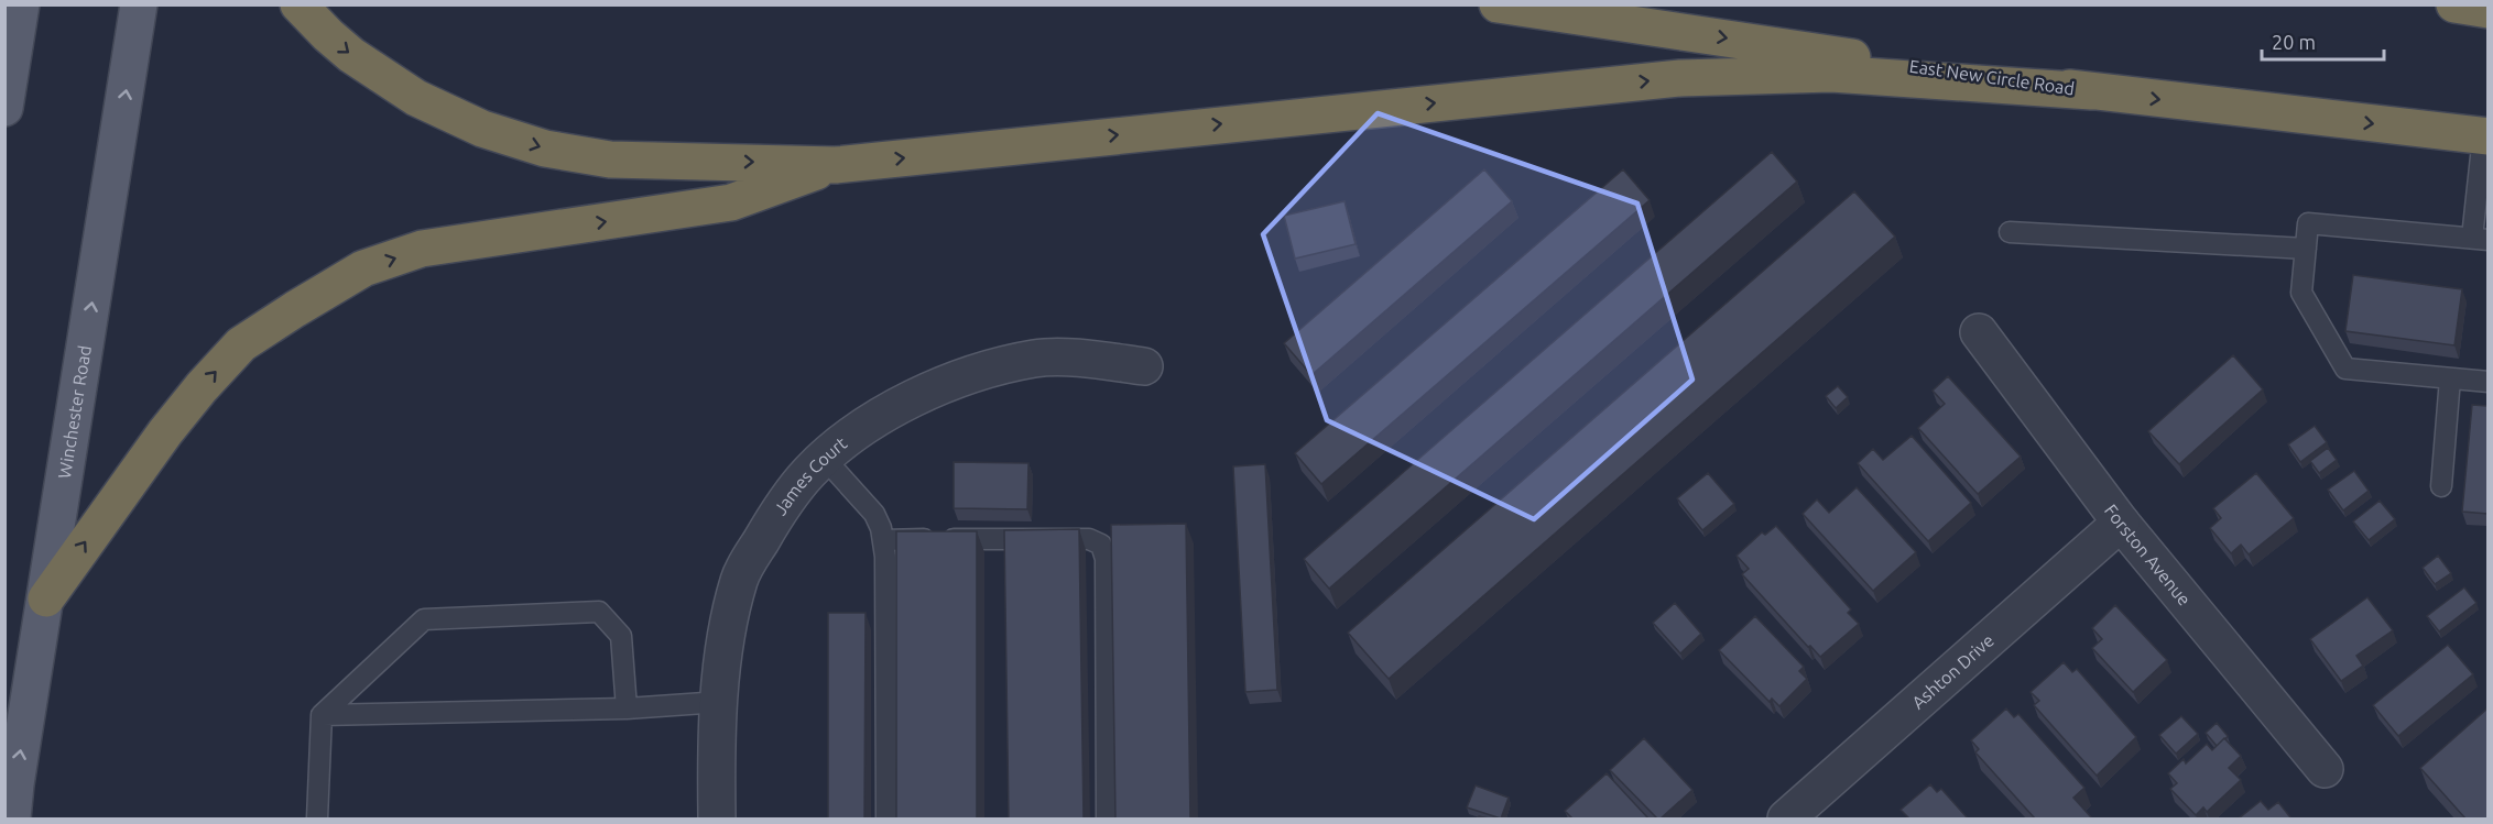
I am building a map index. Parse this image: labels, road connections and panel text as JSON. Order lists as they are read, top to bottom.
{
  "streets": {
    "highway": ["East New Circle Road"],
    "main road": ["Winchester Road"],
    "street": ["James Court", "Forston Avenue", "Ashton Drive"]
  },
  "crossings": [
    ["Forston Avenue", "Ashton Drive"]
  ],
  "one_way": ["Winchester Road"],
  "scale_bar": "20 m"
}
